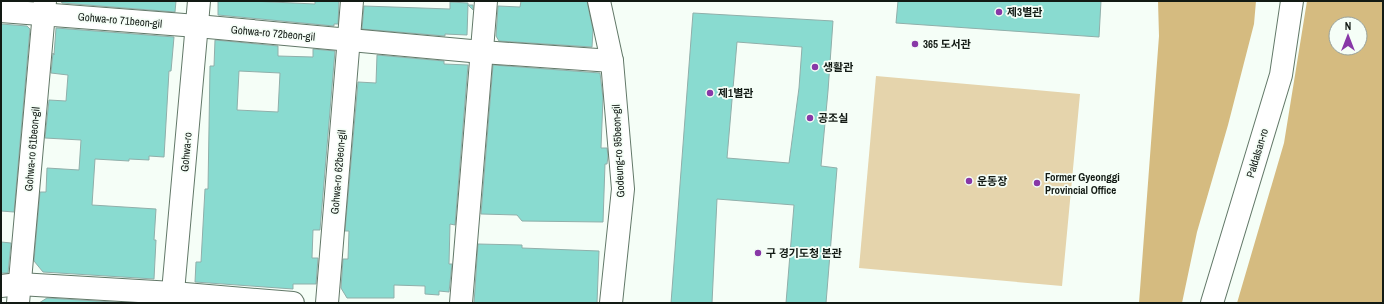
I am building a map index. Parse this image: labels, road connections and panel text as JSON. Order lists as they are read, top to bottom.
{
  "streets": {
    "street": [
      "Gohwa-ro 71beon-gil",
      "Gohwa-ro 72beon-gil",
      "Gohwa-ro 61beon-gil",
      "Godeung-ro 95beon-gil",
      "Gohwa-ro",
      "Paldalsan-ro",
      "Gohwa-ro 62beon-gil"
    ]
  },
  "crossings": [
    ["Gohwa-ro 71beon-gil", "Gohwa-ro 72beon-gil"],
    ["Gohwa-ro 71beon-gil", "Gohwa-ro 61beon-gil"],
    ["Gohwa-ro 71beon-gil", "Gohwa-ro"],
    ["Gohwa-ro 72beon-gil", "Godeung-ro 95beon-gil"],
    ["Gohwa-ro 72beon-gil", "Gohwa-ro"],
    ["Gohwa-ro 72beon-gil", "Gohwa-ro 62beon-gil"],
    ["Gohwa-ro 61beon-gil", "Gohwa-ro"]
  ],
  "places": [
    "제3별관",
    "365 도서관",
    "생활관",
    "제1별관",
    "공조실",
    "운동장",
    "Former Gyeonggi Provincial Office",
    "구 경기도청 본관"
  ],
  "north": "top"
}
